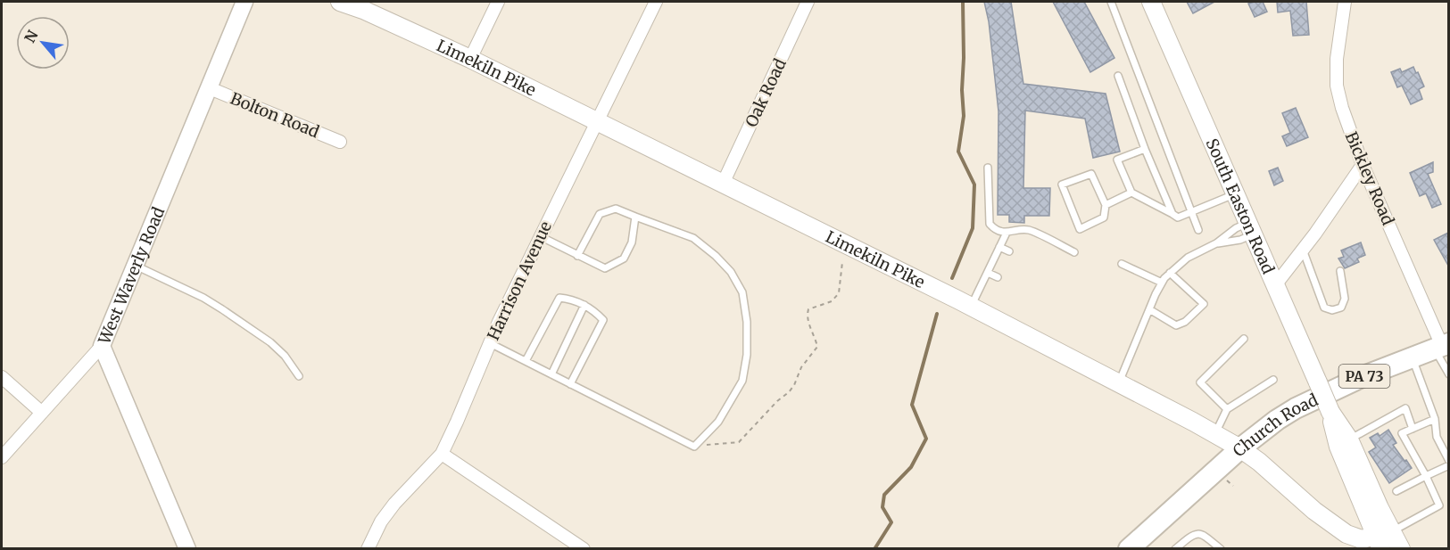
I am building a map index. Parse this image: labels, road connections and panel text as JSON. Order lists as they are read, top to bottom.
{
  "streets": {
    "main road": [
      "Limekiln Pike",
      "South Easton Road",
      "PA 73",
      "Church Road"
    ],
    "street": [
      "Oak Road",
      "Bolton Road",
      "Bickley Road",
      "West Waverly Road",
      "Harrison Avenue"
    ]
  },
  "crossings": [
    ["Limekiln Pike", "Oak Road"],
    ["Limekiln Pike", "South Easton Road"],
    ["Limekiln Pike", "Harrison Avenue"],
    ["Limekiln Pike", "Church Road"],
    ["Bolton Road", "West Waverly Road"],
    ["Bickley Road", "Church Road"]
  ],
  "north": "top left"
}
